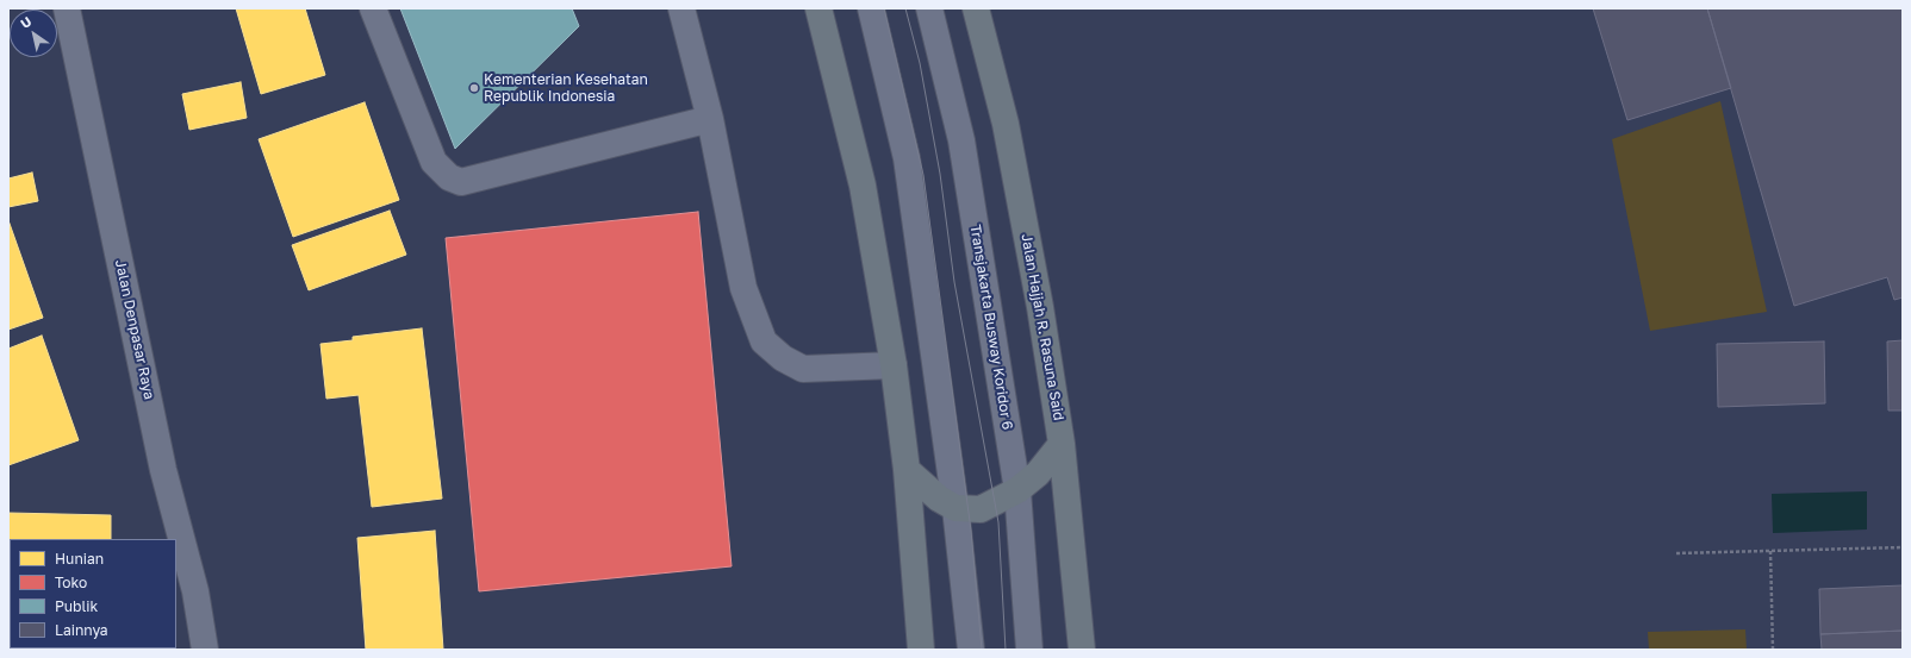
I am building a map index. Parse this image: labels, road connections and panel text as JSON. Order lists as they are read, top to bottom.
{
  "streets": {
    "main road": ["Jalan Hajjah R. Rasuna Said"],
    "street": ["Transjakarta Busway Koridor 6", "Jalan Denpasar Raya"]
  },
  "places": ["Kementerian Kesehatan Republik Indonesia"],
  "legend": [
    "Hunian",
    "Toko",
    "Publik",
    "Lainnya"
  ],
  "north": "top left"
}
